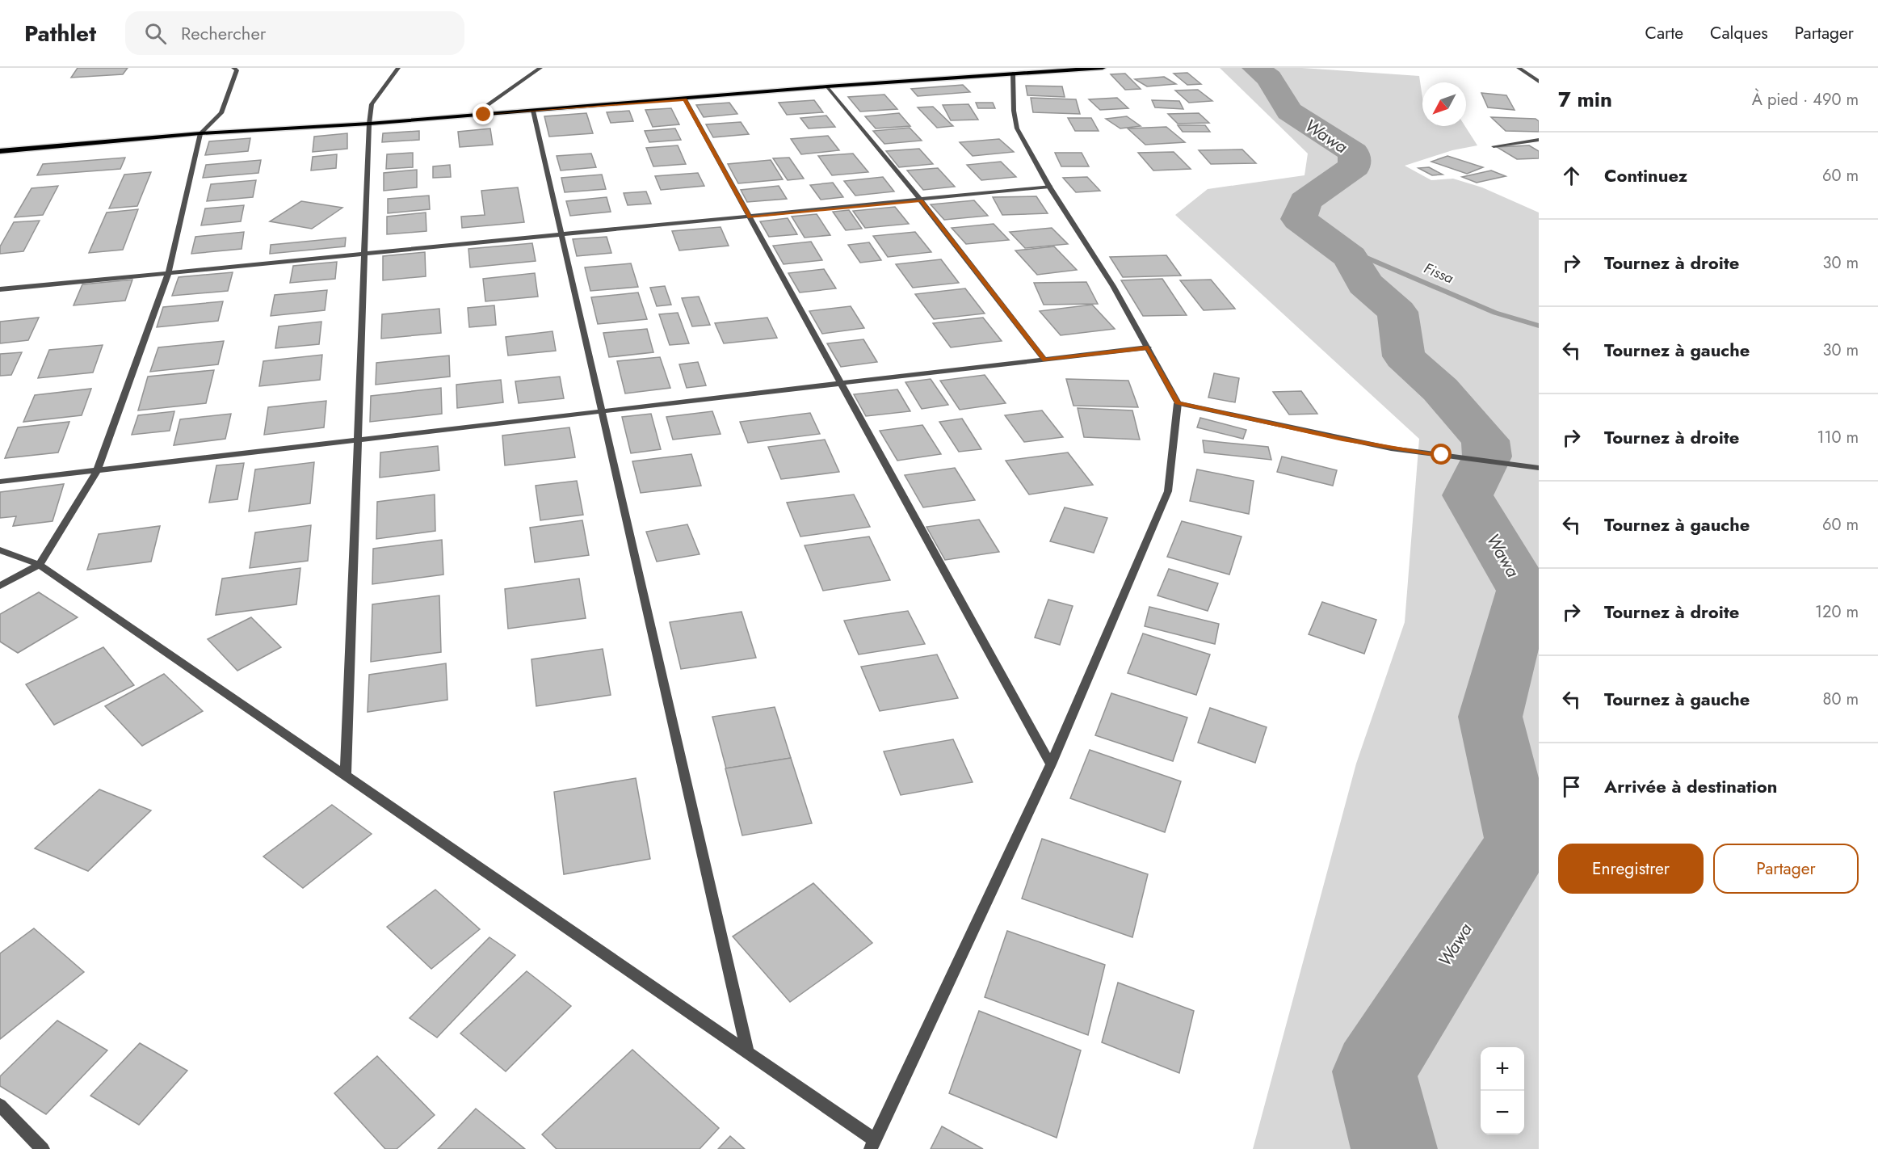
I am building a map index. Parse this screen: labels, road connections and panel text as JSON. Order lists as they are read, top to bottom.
{
  "water": ["Wawa", "Fissa"],
  "north": "bottom left",
  "page": {
    "header": "Pathlet",
    "search": "Rechercher",
    "nav": ["Carte", "Calques", "Partager"],
    "heading": ["7 min", "À pied · 490 m"],
    "list": [
      ["Continuez", "60 m"],
      ["Tournez à droite", "30 m"],
      ["Tournez à gauche", "30 m"],
      ["Tournez à droite", "110 m"],
      ["Tournez à gauche", "60 m"],
      ["Tournez à droite", "120 m"],
      ["Tournez à gauche", "80 m"],
      "Arrivée à destination"
    ],
    "buttons": ["Enregistrer", "Partager"],
    "map_buttons": ["+", "−"]
  }
}
